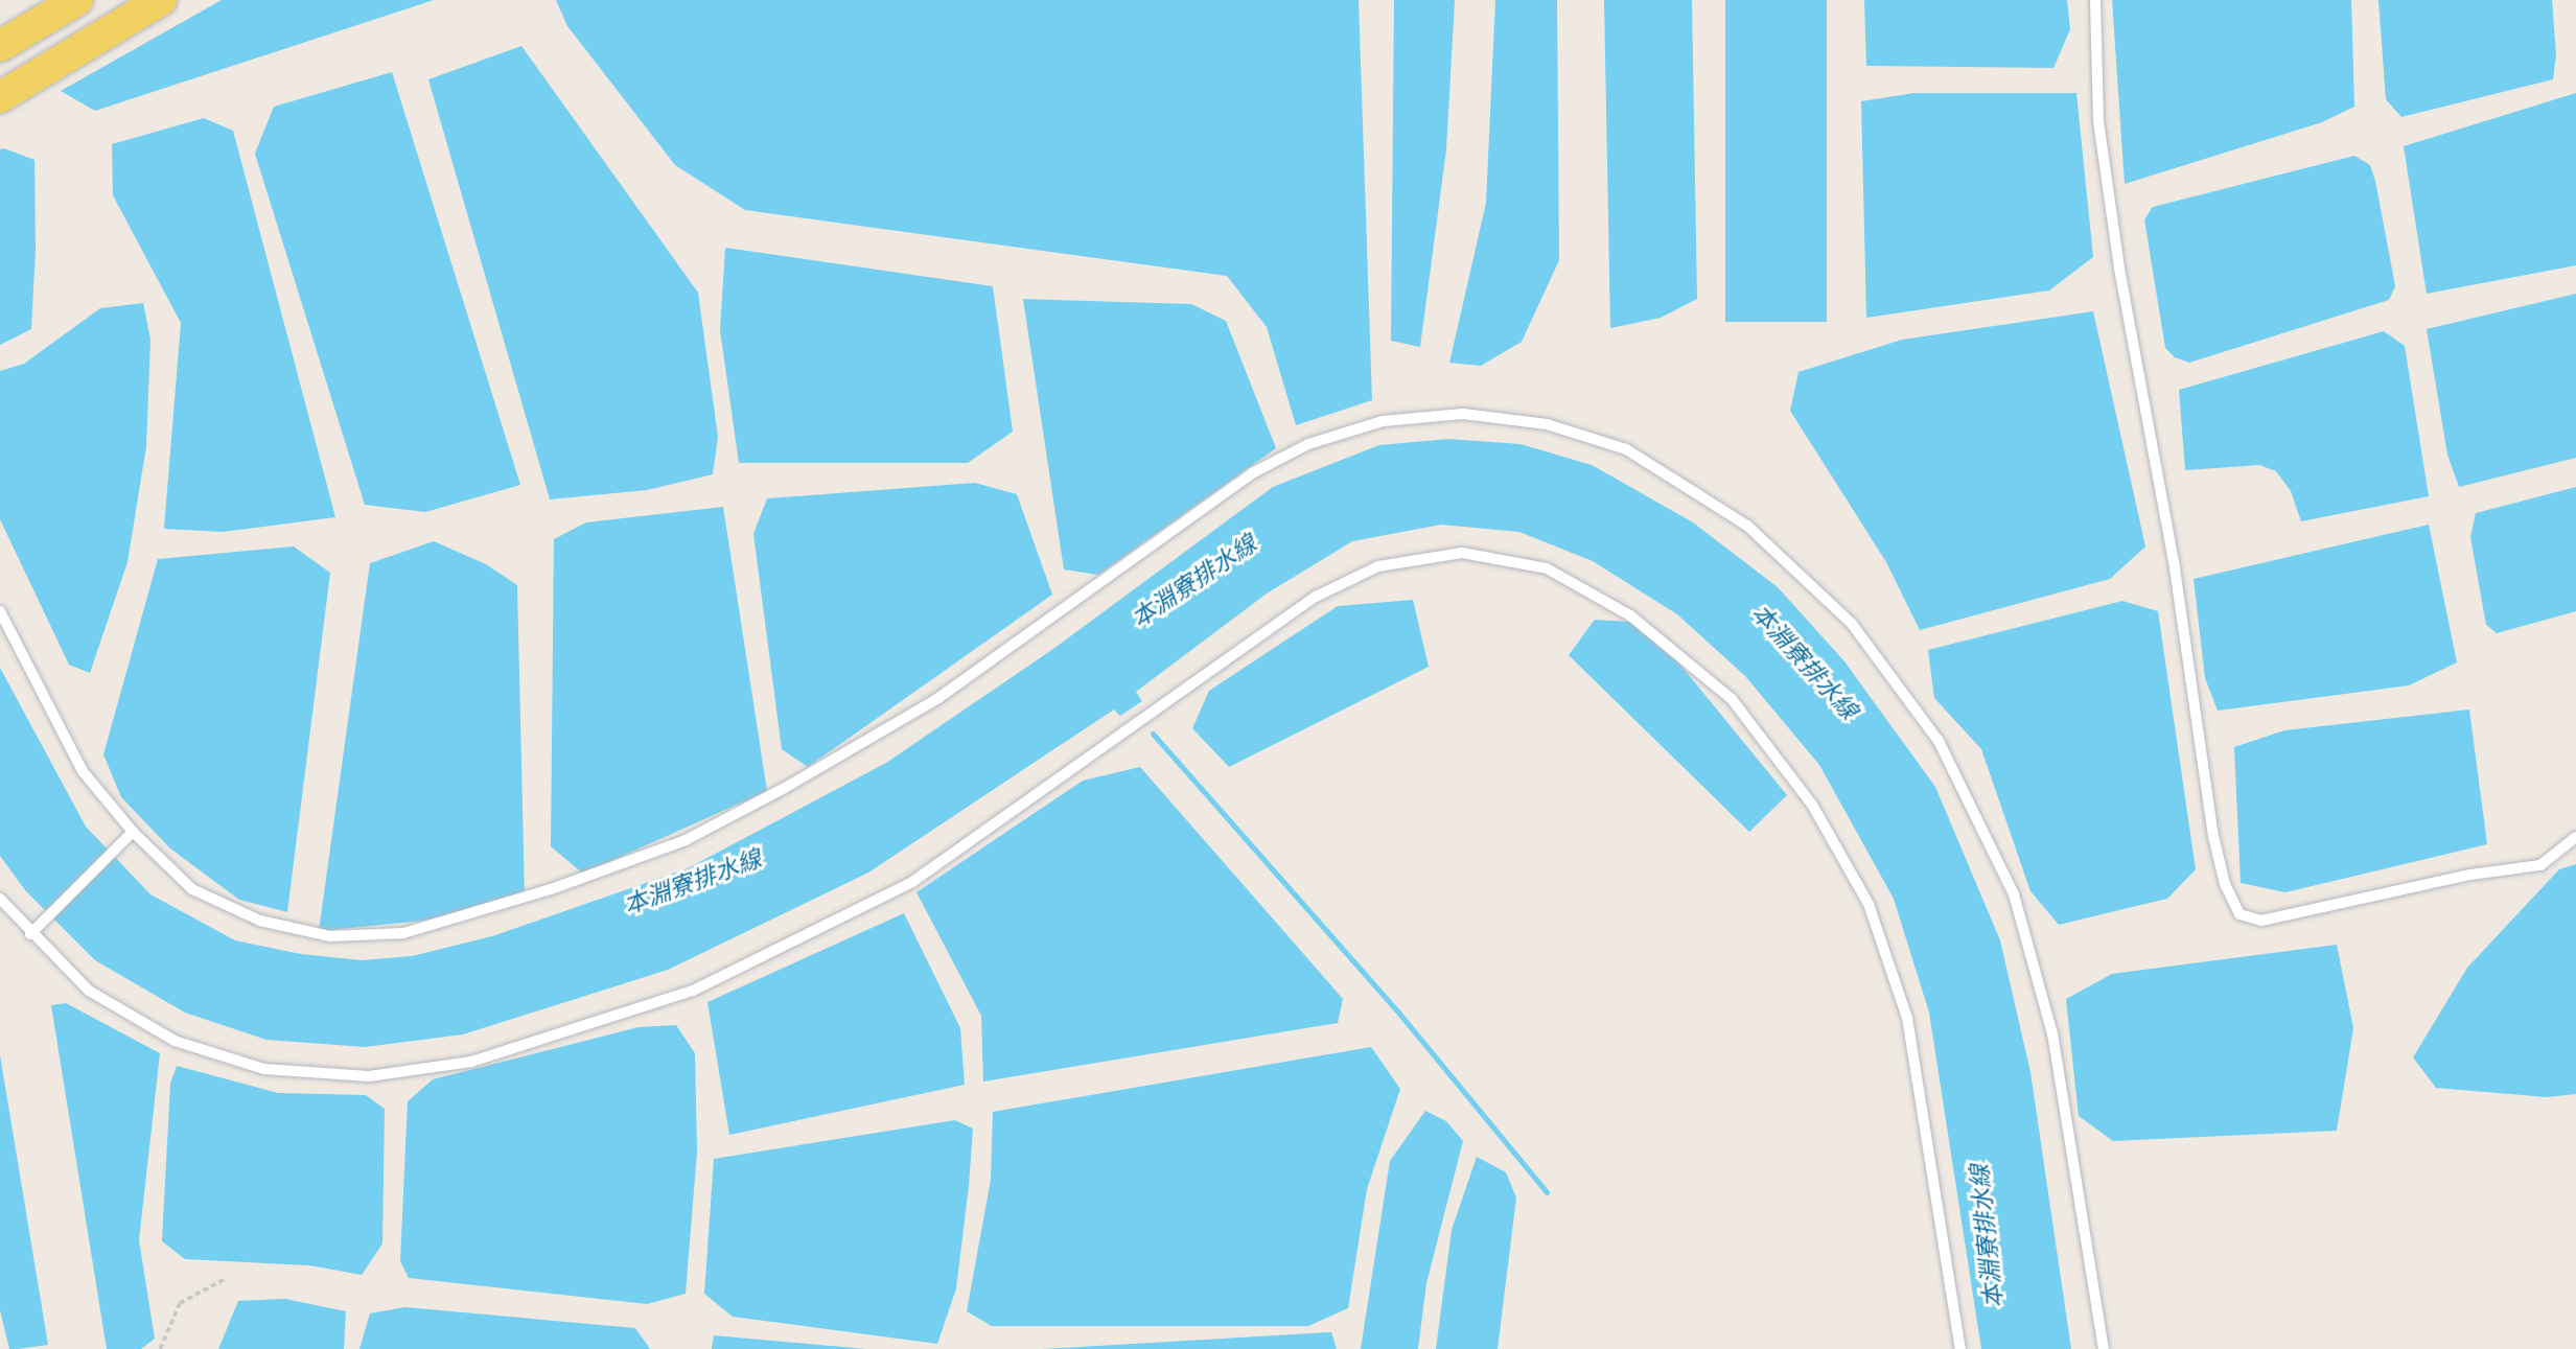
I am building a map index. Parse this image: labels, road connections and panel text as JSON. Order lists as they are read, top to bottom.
{
  "water": ["本淵寮排水線"]
}
